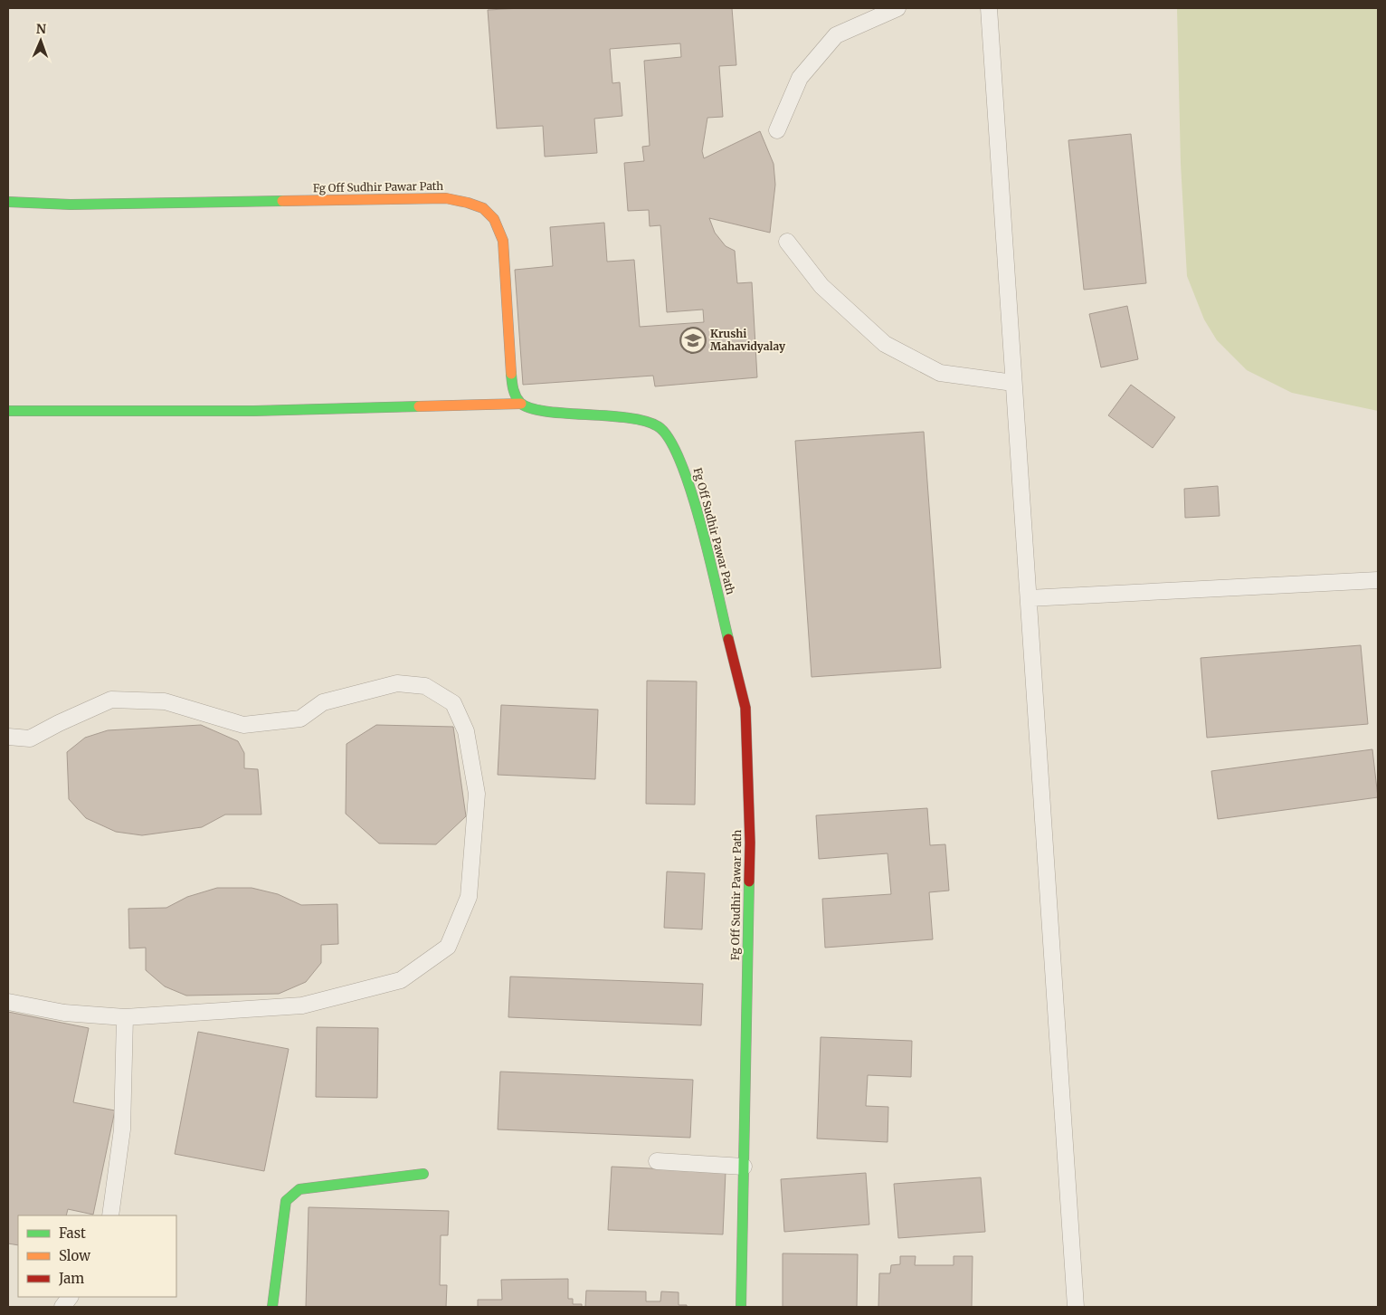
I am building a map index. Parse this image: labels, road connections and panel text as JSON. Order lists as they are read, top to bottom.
{
  "streets": {
    "street": ["Fg Off Sudhir Pawar Path"]
  },
  "places": {
    "school or university": ["Krushi Mahavidyalay"]
  },
  "legend": ["Fast", "Slow", "Jam"],
  "north": "top"
}
